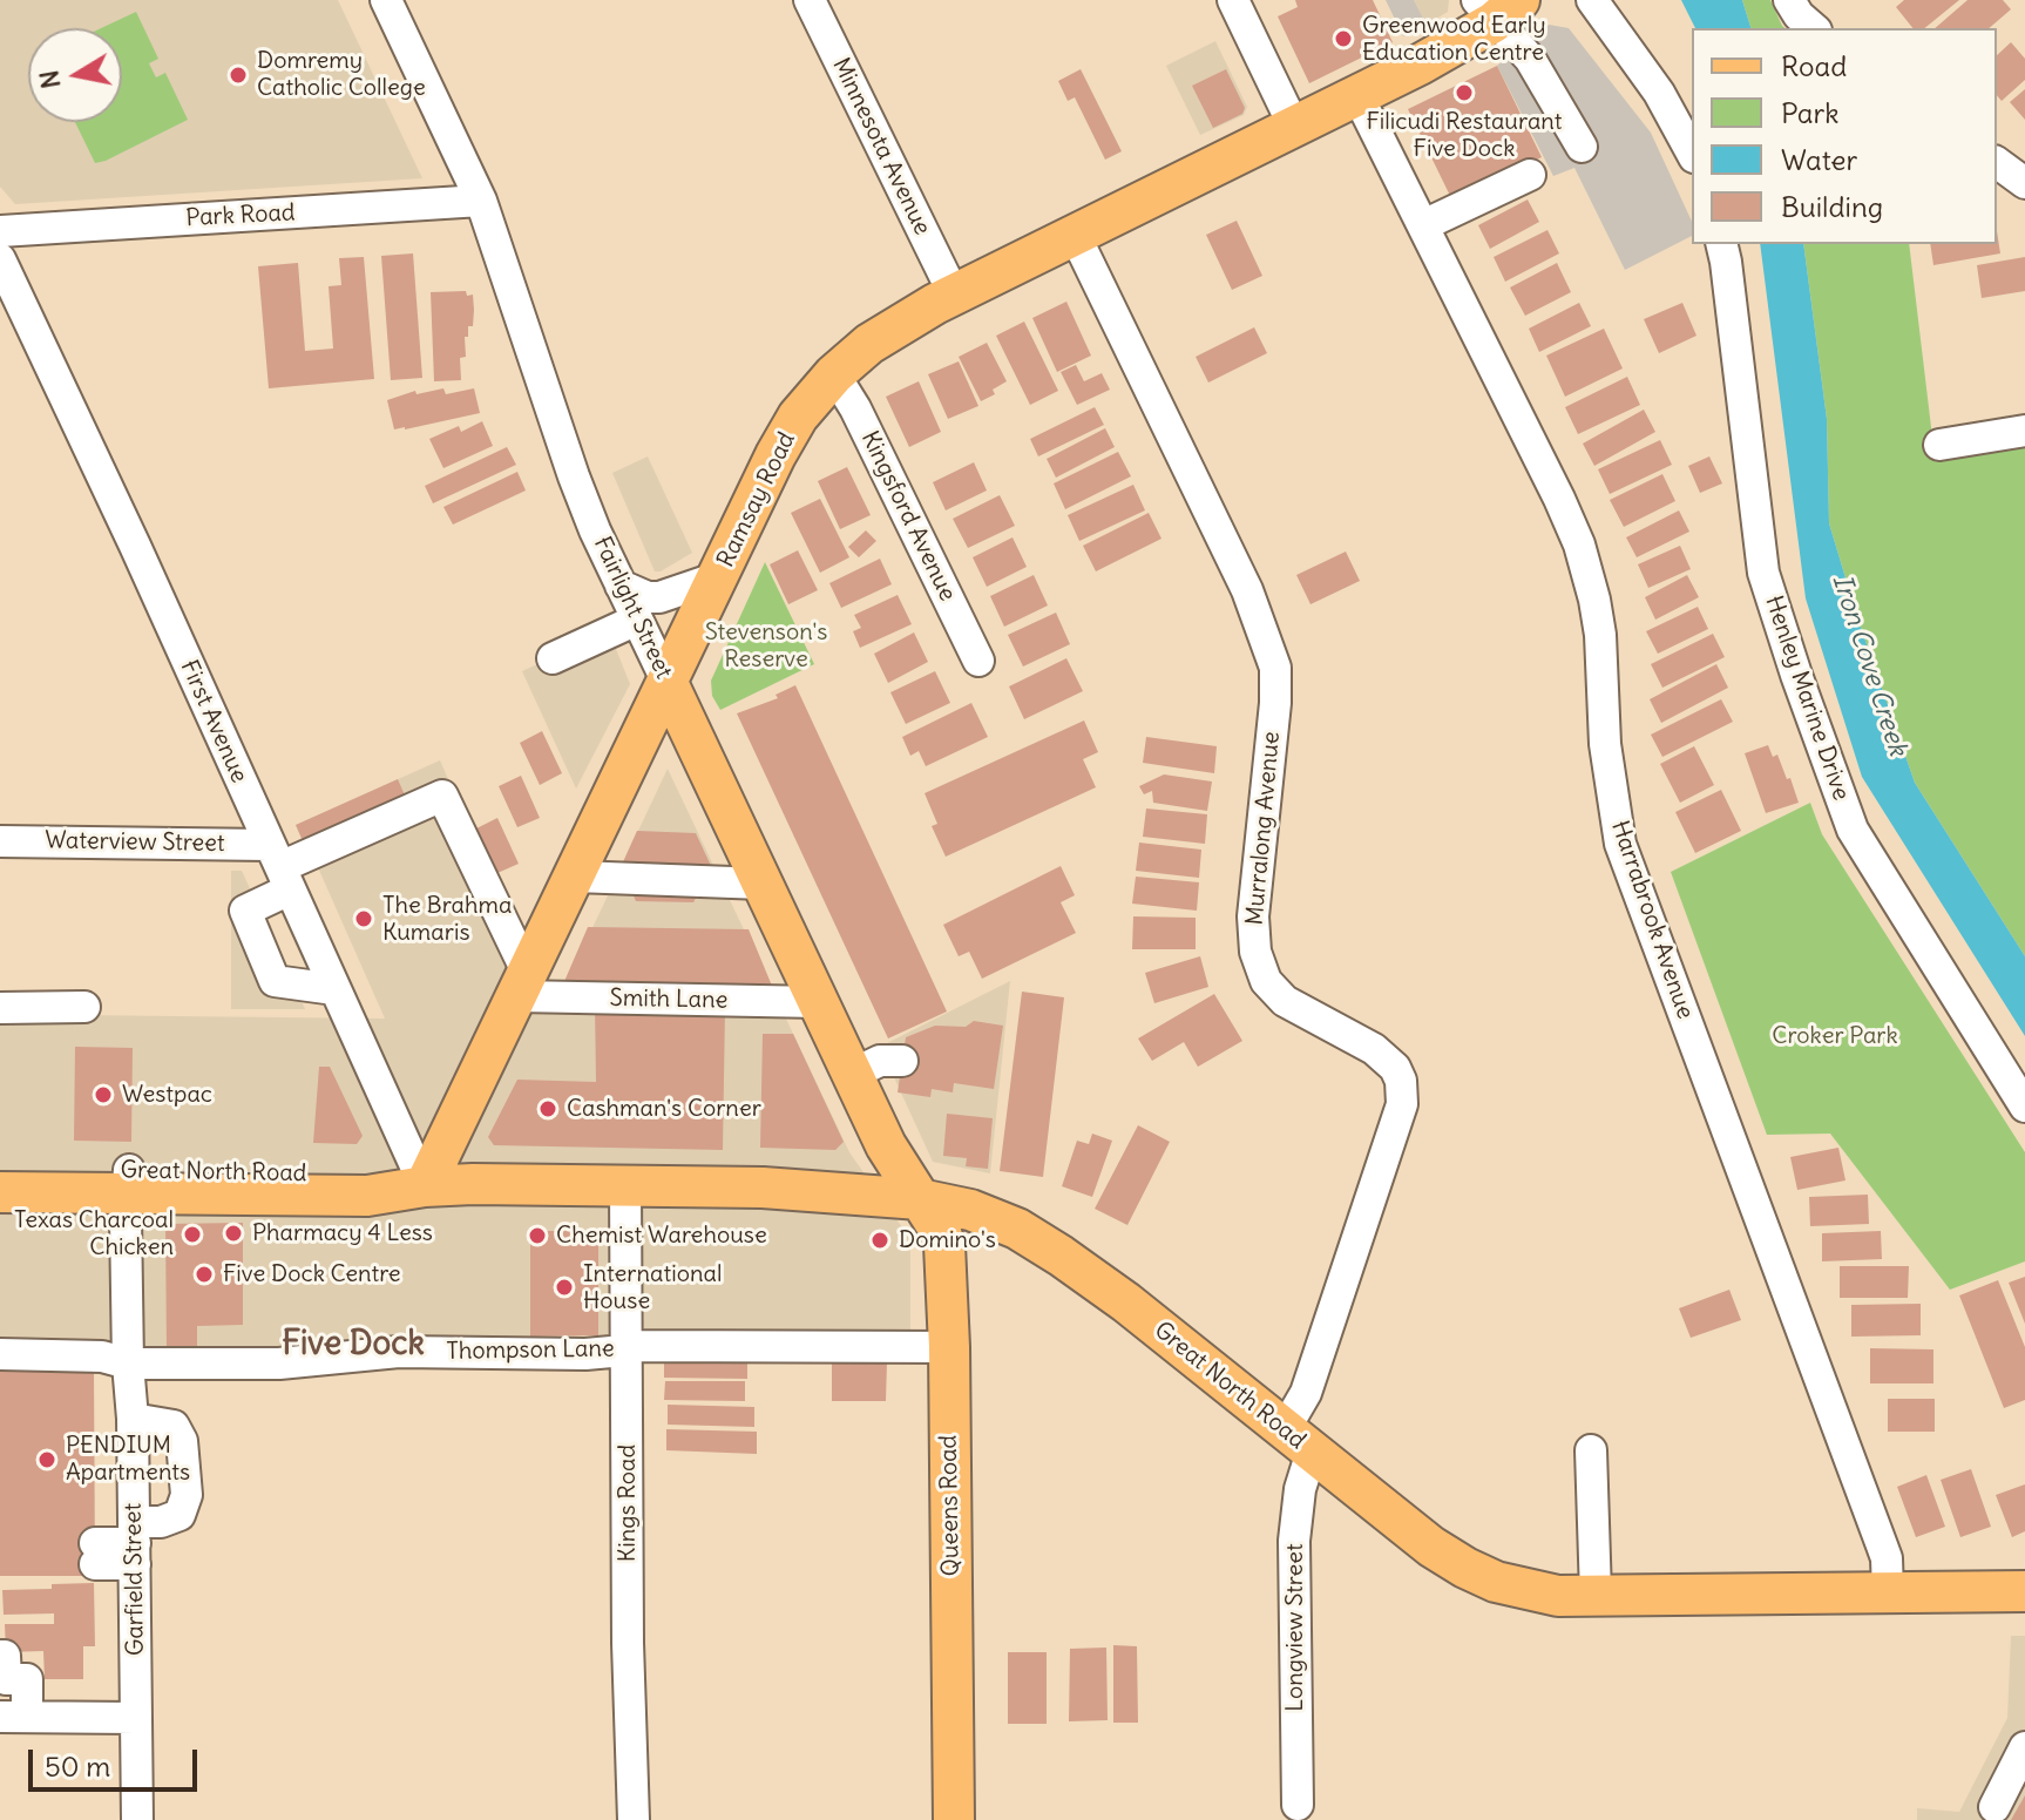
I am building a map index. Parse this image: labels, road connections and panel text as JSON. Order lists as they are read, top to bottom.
{
  "streets": {
    "main road": [
      "Ramsay Road",
      "Fairlight Street",
      "Great North Road",
      "Queens Road"
    ],
    "street": [
      "Minnesota Avenue",
      "Park Road",
      "Kingsford Avenue",
      "Henley Marine Drive",
      "First Avenue",
      "Murralong Avenue",
      "Waterview Street",
      "Harrabrook Avenue",
      "Smith Lane",
      "Thompson Lane",
      "Kings Road",
      "Garfield Street",
      "Longview Street"
    ]
  },
  "crossings": [
    ["Minnesota Avenue", "Ramsay Road"],
    ["Park Road", "Fairlight Street"],
    ["Ramsay Road", "Kingsford Avenue"],
    ["Ramsay Road", "Fairlight Street"],
    ["Ramsay Road", "First Avenue"],
    ["Ramsay Road", "Murralong Avenue"],
    ["Ramsay Road", "Harrabrook Avenue"],
    ["Ramsay Road", "Smith Lane"],
    ["Ramsay Road", "Great North Road"],
    ["Fairlight Street", "Smith Lane"],
    ["Fairlight Street", "Great North Road"],
    ["Fairlight Street", "Queens Road"],
    ["First Avenue", "Waterview Street"],
    ["First Avenue", "Great North Road"],
    ["Murralong Avenue", "Great North Road"],
    ["Murralong Avenue", "Longview Street"],
    ["Harrabrook Avenue", "Great North Road"],
    ["Great North Road", "Kings Road"],
    ["Great North Road", "Queens Road"],
    ["Great North Road", "Garfield Street"],
    ["Great North Road", "Longview Street"],
    ["Thompson Lane", "Kings Road"],
    ["Thompson Lane", "Queens Road"],
    ["Thompson Lane", "Garfield Street"]
  ],
  "districts": ["Five Dock"],
  "water": ["Iron Cove Creek"],
  "parks": ["Stevenson's Reserve", "Croker Park"],
  "places": [
    "Greenwood Early Education Centre",
    "Domremy Catholic College",
    "Filicudi Restaurant Five Dock",
    "The Brahma Kumaris",
    "Westpac",
    "Cashman's Corner",
    "Pharmacy 4 Less",
    "Texas Charcoal Chicken",
    "Chemist Warehouse",
    "Domino's",
    "Five Dock Centre",
    "International House",
    "PENDIUM Apartments"
  ],
  "legend": [
    "Road",
    "Park",
    "Water",
    "Building"
  ],
  "scale_bar": "50 m",
  "north": "left"
}
